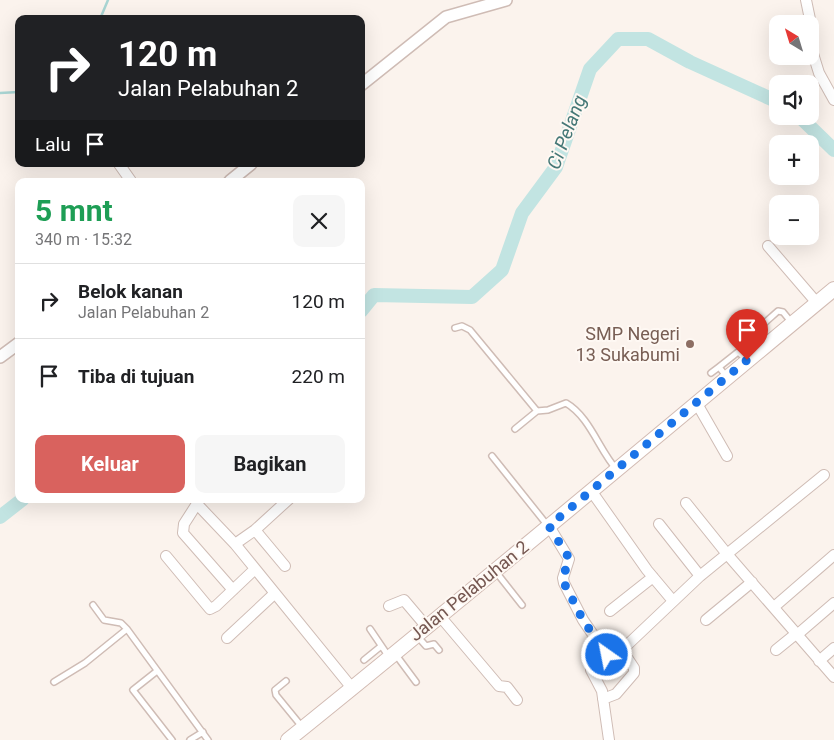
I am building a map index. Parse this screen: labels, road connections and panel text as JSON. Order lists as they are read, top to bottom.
{
  "streets": {
    "main road": ["Jalan Pelabuhan 2"]
  },
  "water": ["Ci Pelang"],
  "places": ["SMP Negeri 13 Sukabumi"],
  "north": "top left",
  "page": {
    "map_buttons": ["+", "−"],
    "turn": ["120 m", "Jalan Pelabuhan 2"],
    "then": "Lalu",
    "heading": ["5 mnt", "340 m · 15:32"],
    "list": [
      {
        "name": "Belok kanan",
        "note": "Jalan Pelabuhan 2",
        "value": "120 m"
      },
      {
        "name": "Tiba di tujuan",
        "value": "220 m"
      }
    ],
    "buttons": ["Keluar", "Bagikan"]
  }
}
